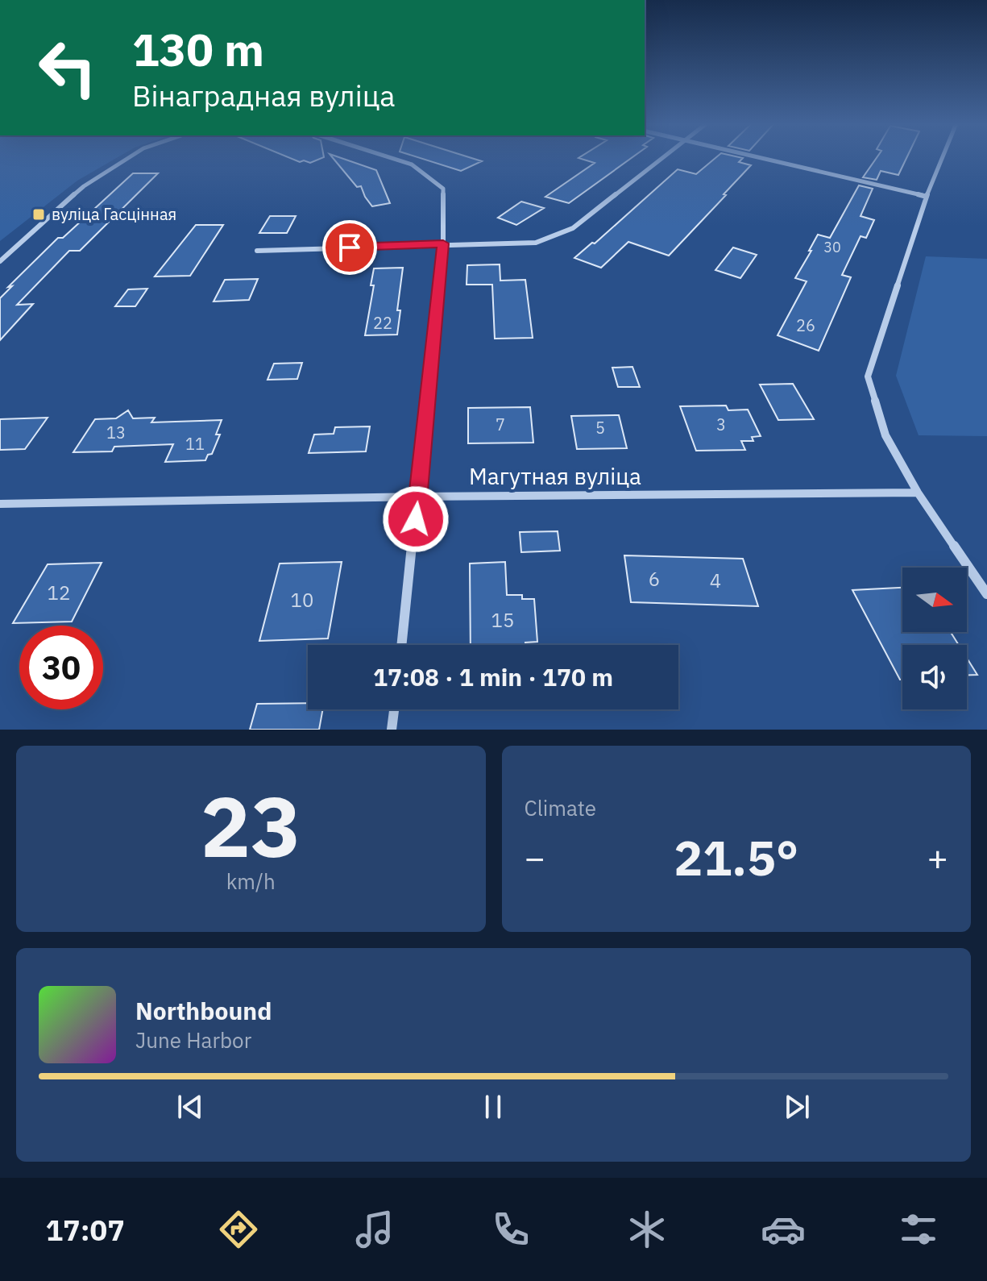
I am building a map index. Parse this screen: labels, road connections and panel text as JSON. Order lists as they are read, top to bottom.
{
  "streets": {
    "street": ["Магутная вуліца"]
  },
  "places": {
    "transit": ["вуліца Гасцінная"]
  },
  "house_numbers": [
    "30",
    "22",
    "26",
    "7",
    "3",
    "5",
    "13",
    "11",
    "6",
    "4",
    "12",
    "10",
    "15"
  ],
  "north": "right",
  "page": {
    "turn": ["130 m", "Вінаградная вуліца"],
    "limit": "30",
    "trip": "17:08 · 1 min · 170 m",
    "tile": [
      ["23", "km/h"],
      "Climate"
    ],
    "heat": ["−", "21.5°", "+"],
    "song": ["Northbound", "June Harbor"],
    "tabs": "17:07"
  }
}
